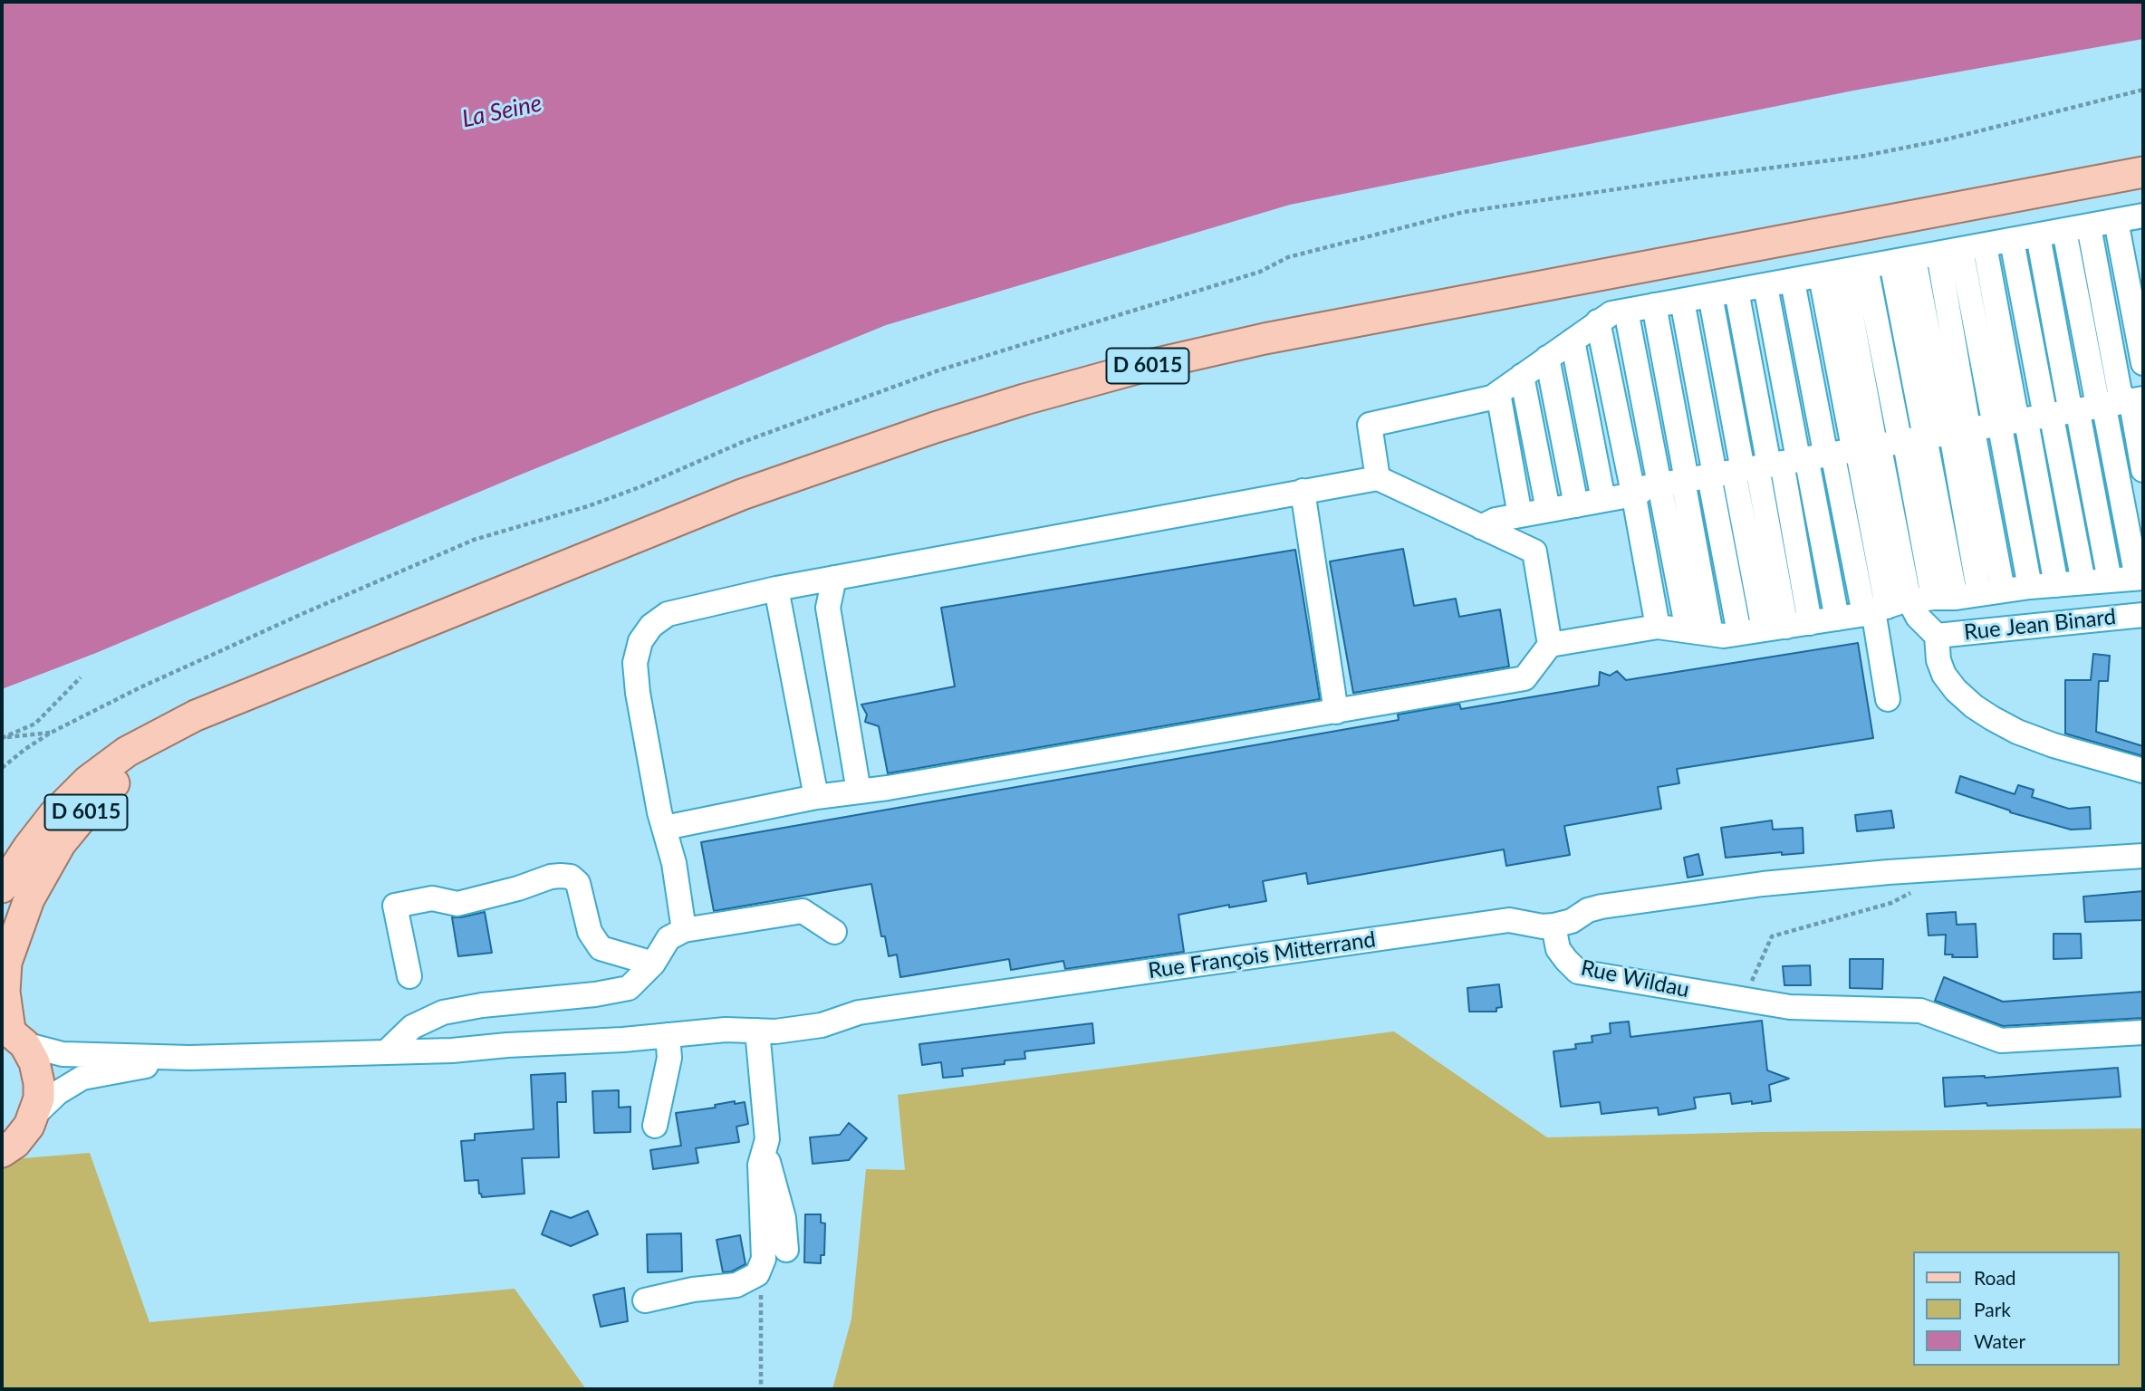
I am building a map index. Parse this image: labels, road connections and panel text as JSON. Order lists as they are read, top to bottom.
{
  "streets": {
    "main road": ["D 6015"],
    "street": ["Rue Jean Binard", "Rue François Mitterrand", "Rue Wildau"]
  },
  "crossings": [
    ["Rue François Mitterrand", "Rue Wildau"]
  ],
  "water": ["La Seine"],
  "legend": ["Road", "Park", "Water"]
}
